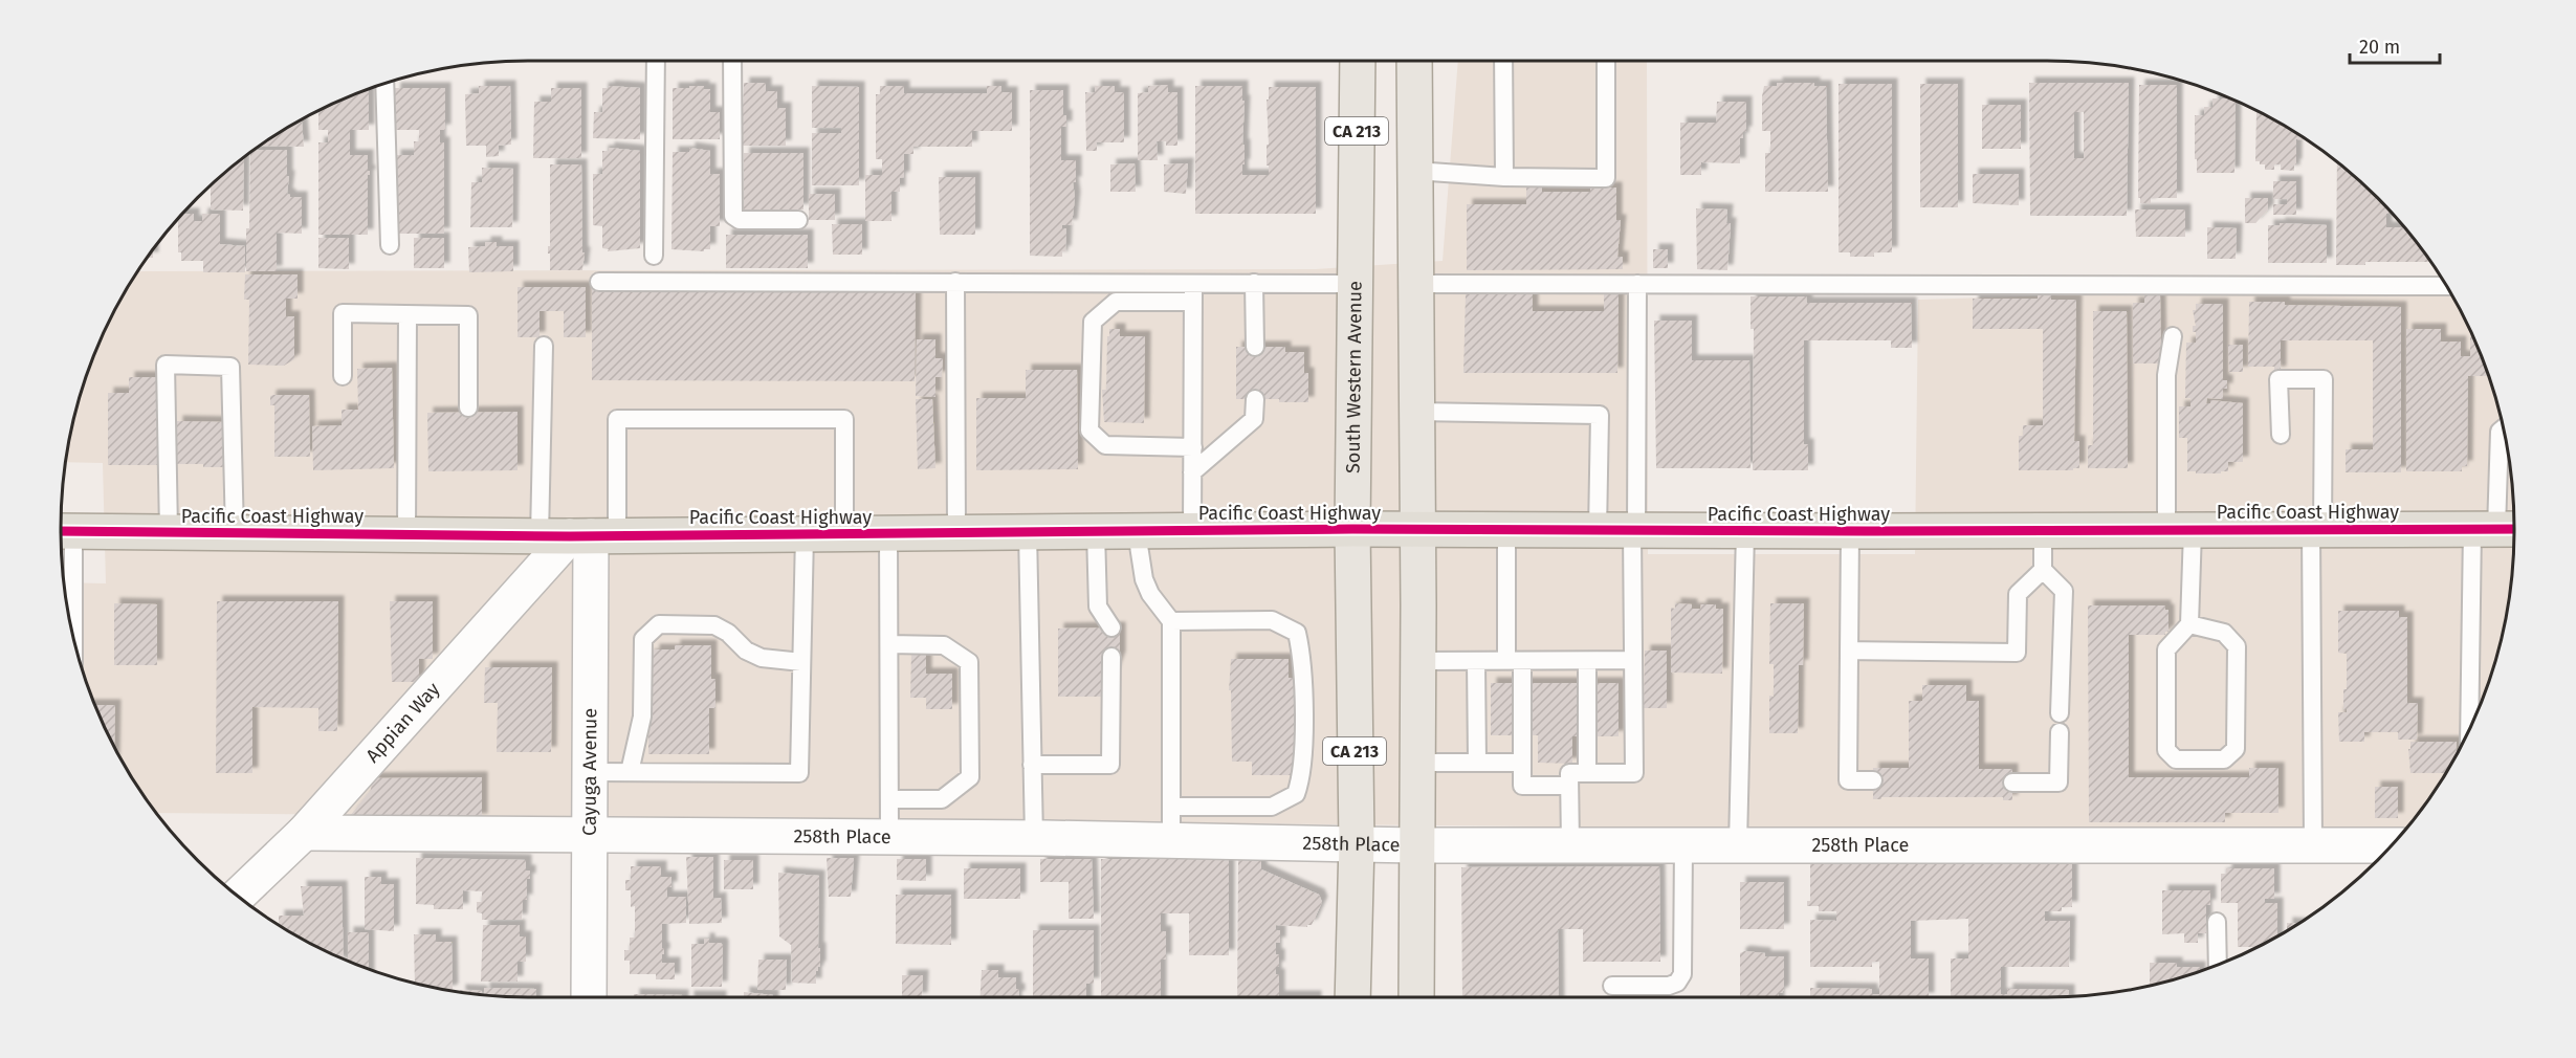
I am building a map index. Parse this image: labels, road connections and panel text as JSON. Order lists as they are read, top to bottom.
{
  "streets": {
    "highway": ["Pacific Coast Highway"],
    "main road": ["CA 213", "South Western Avenue"],
    "street": ["Appian Way", "Cayuga Avenue", "258th Place"]
  },
  "crossings": [
    ["CA 213", "Pacific Coast Highway"],
    ["CA 213", "258th Place"],
    ["South Western Avenue", "Pacific Coast Highway"],
    ["South Western Avenue", "258th Place"],
    ["Pacific Coast Highway", "Appian Way"],
    ["Pacific Coast Highway", "Cayuga Avenue"],
    ["Appian Way", "Cayuga Avenue"],
    ["Appian Way", "258th Place"],
    ["Cayuga Avenue", "258th Place"]
  ],
  "scale_bar": "20 m"
}
